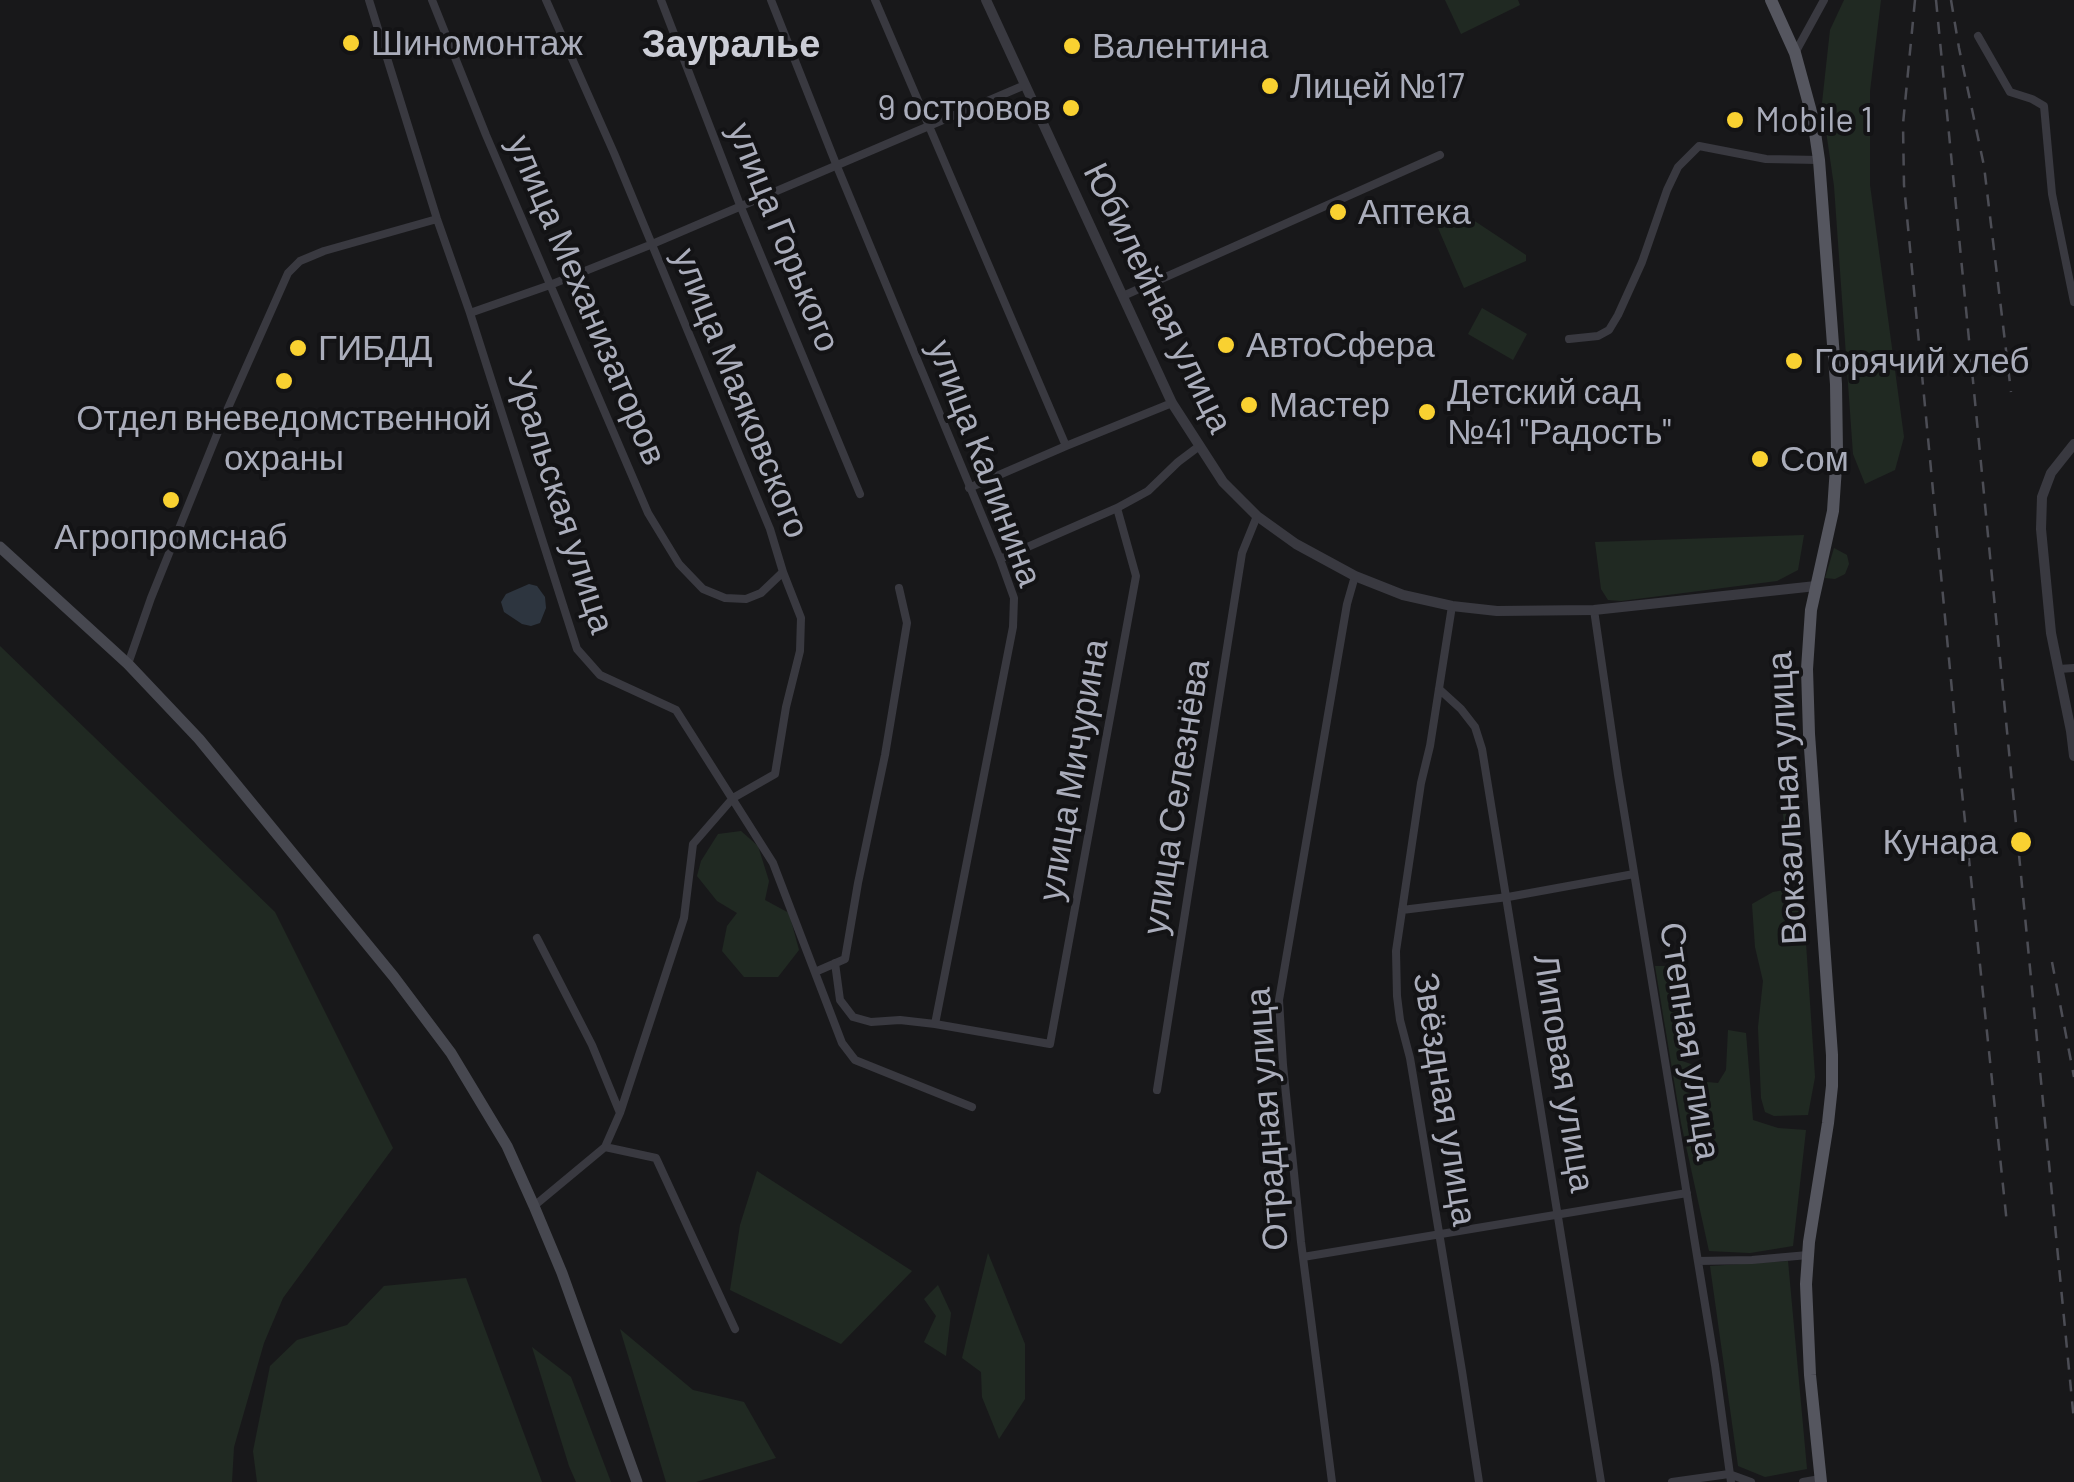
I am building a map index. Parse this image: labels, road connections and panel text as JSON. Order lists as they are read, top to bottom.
{
  "streets": {
    "main road": ["Вокзальная улица"],
    "street": [
      "улица Горького",
      "Юбилейная улица",
      "улица Механизаторов",
      "улица Маяковского",
      "улица Калинина",
      "Уральская улица",
      "улица Мичурина",
      "улица Селезнёва",
      "Степная улица",
      "Липовая улица",
      "Звёздная улица",
      "Отрадная улица"
    ]
  },
  "crossings": [
    ["Юбилейная улица", "улица Селезнёва"],
    ["Юбилейная улица", "Вокзальная улица"],
    ["Юбилейная улица", "Степная улица"],
    ["Юбилейная улица", "Звёздная улица"],
    ["Юбилейная улица", "Отрадная улица"],
    ["улица Механизаторов", "улица Маяковского"],
    ["улица Маяковского", "Уральская улица"],
    ["улица Калинина", "улица Мичурина"],
    ["Липовая улица", "Звёздная улица"]
  ],
  "districts": ["Зауралье"],
  "places": [
    "Шиномонтаж",
    "Валентина",
    "Лицей №17",
    "9 островов",
    "Mobile 1",
    "Аптека",
    "АвтоСфера",
    "ГИБДД",
    "Горячий хлеб",
    "Отдел вневедомственной охраны",
    "Мастер",
    "Детский сад №41 \"Радость\"",
    "Сом",
    "Агропромснаб",
    "Кунара"
  ]
}
